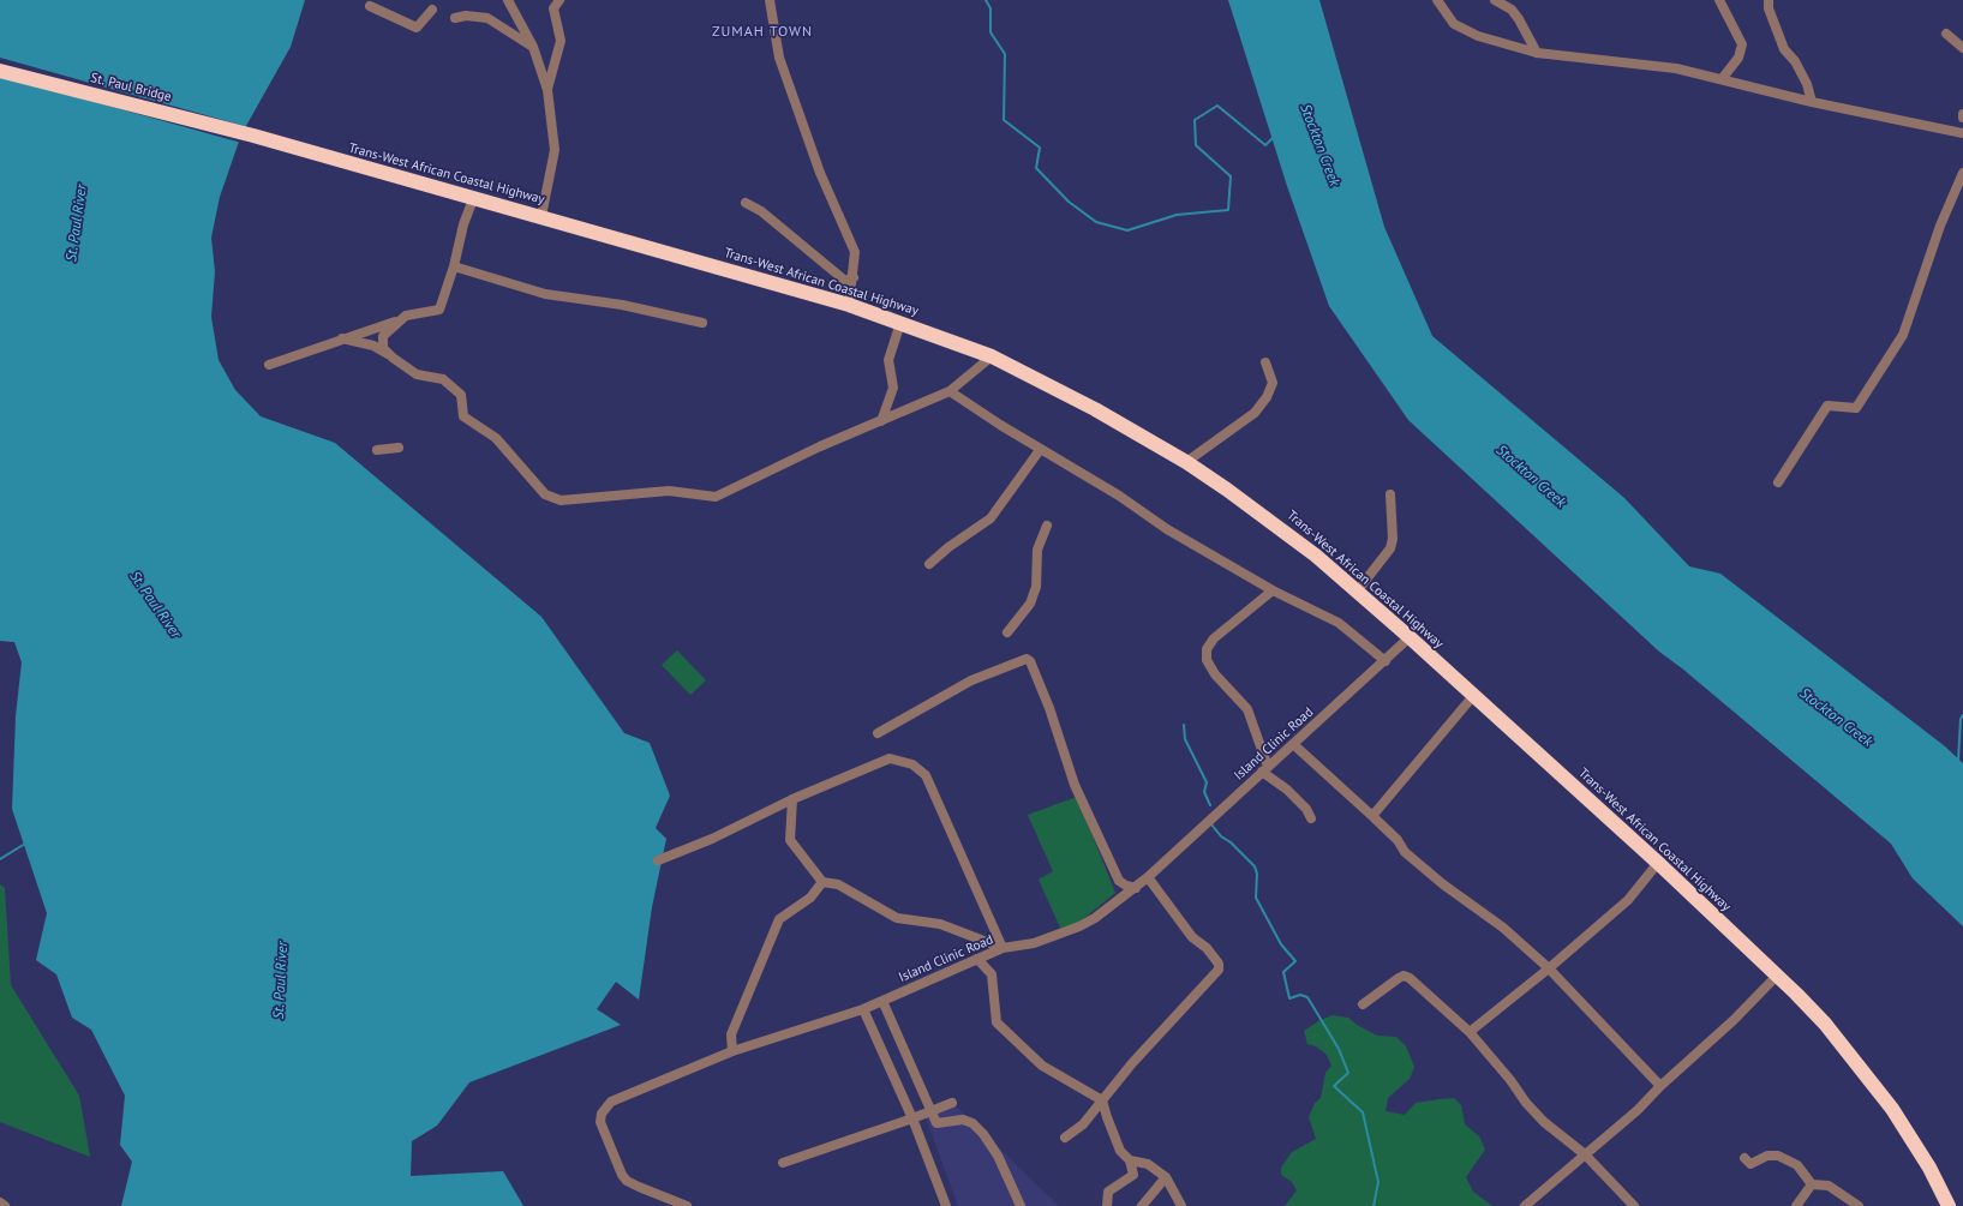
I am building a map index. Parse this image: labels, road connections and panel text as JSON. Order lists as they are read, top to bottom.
{
  "streets": {
    "highway": ["St. Paul Bridge", "Trans-West African Coastal Highway"],
    "street": ["Island Clinic Road"]
  },
  "crossings": [
    ["St. Paul Bridge", "Trans-West African Coastal Highway"],
    ["Trans-West African Coastal Highway", "Island Clinic Road"]
  ],
  "districts": ["ZUMAH TOWN"],
  "water": ["Stockton Creek", "St. Paul River"]
}
